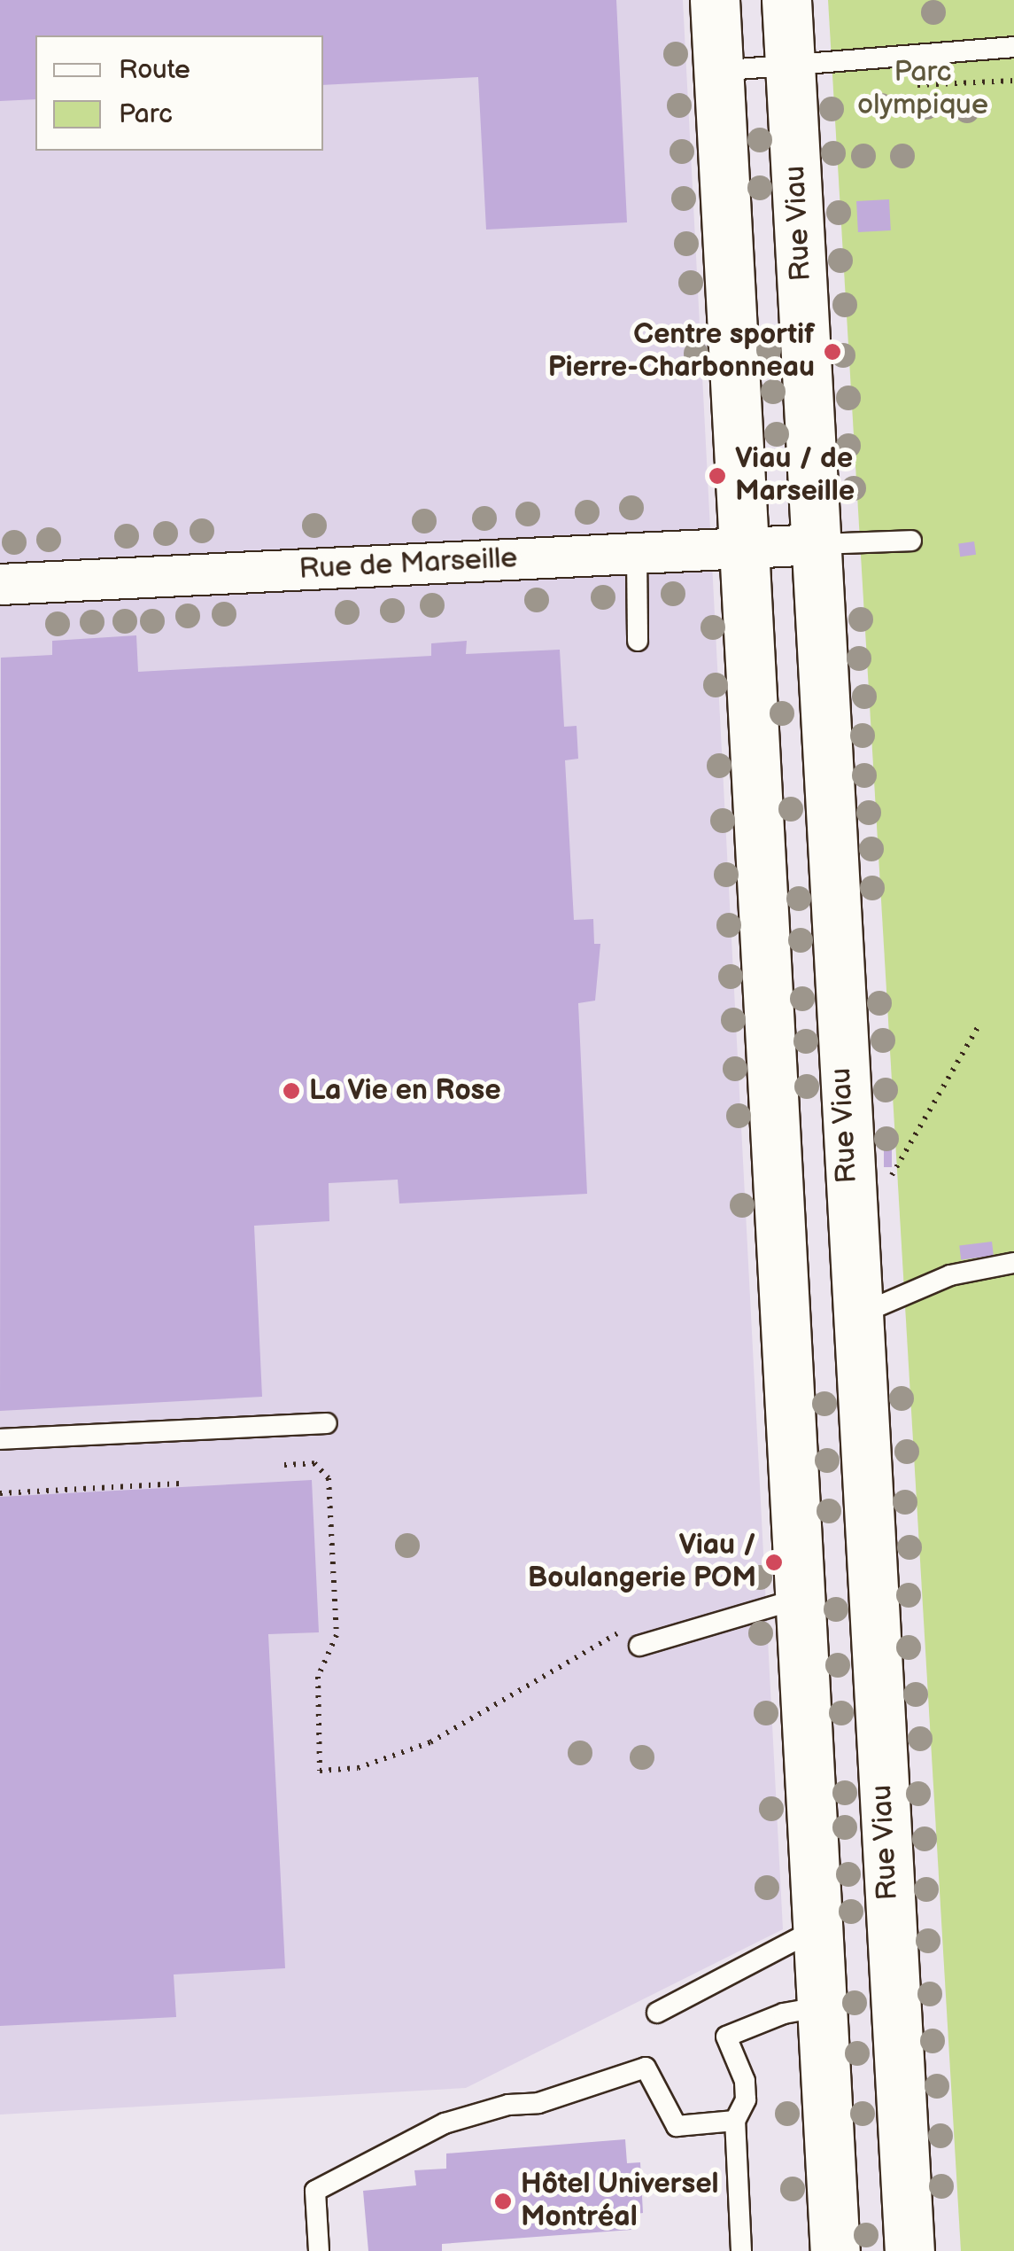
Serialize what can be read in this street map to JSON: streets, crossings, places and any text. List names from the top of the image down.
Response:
{
  "streets": {
    "main road": ["Rue Viau"],
    "street": ["Rue de Marseille"]
  },
  "crossings": [
    ["Rue Viau", "Rue de Marseille"]
  ],
  "parks": ["Parc olympique"],
  "places": [
    "Centre sportif Pierre-Charbonneau",
    "Viau / de Marseille",
    "La Vie en Rose",
    "Viau / Boulangerie POM",
    "Hôtel Universel Montréal"
  ],
  "legend": ["Route", "Parc"]
}
